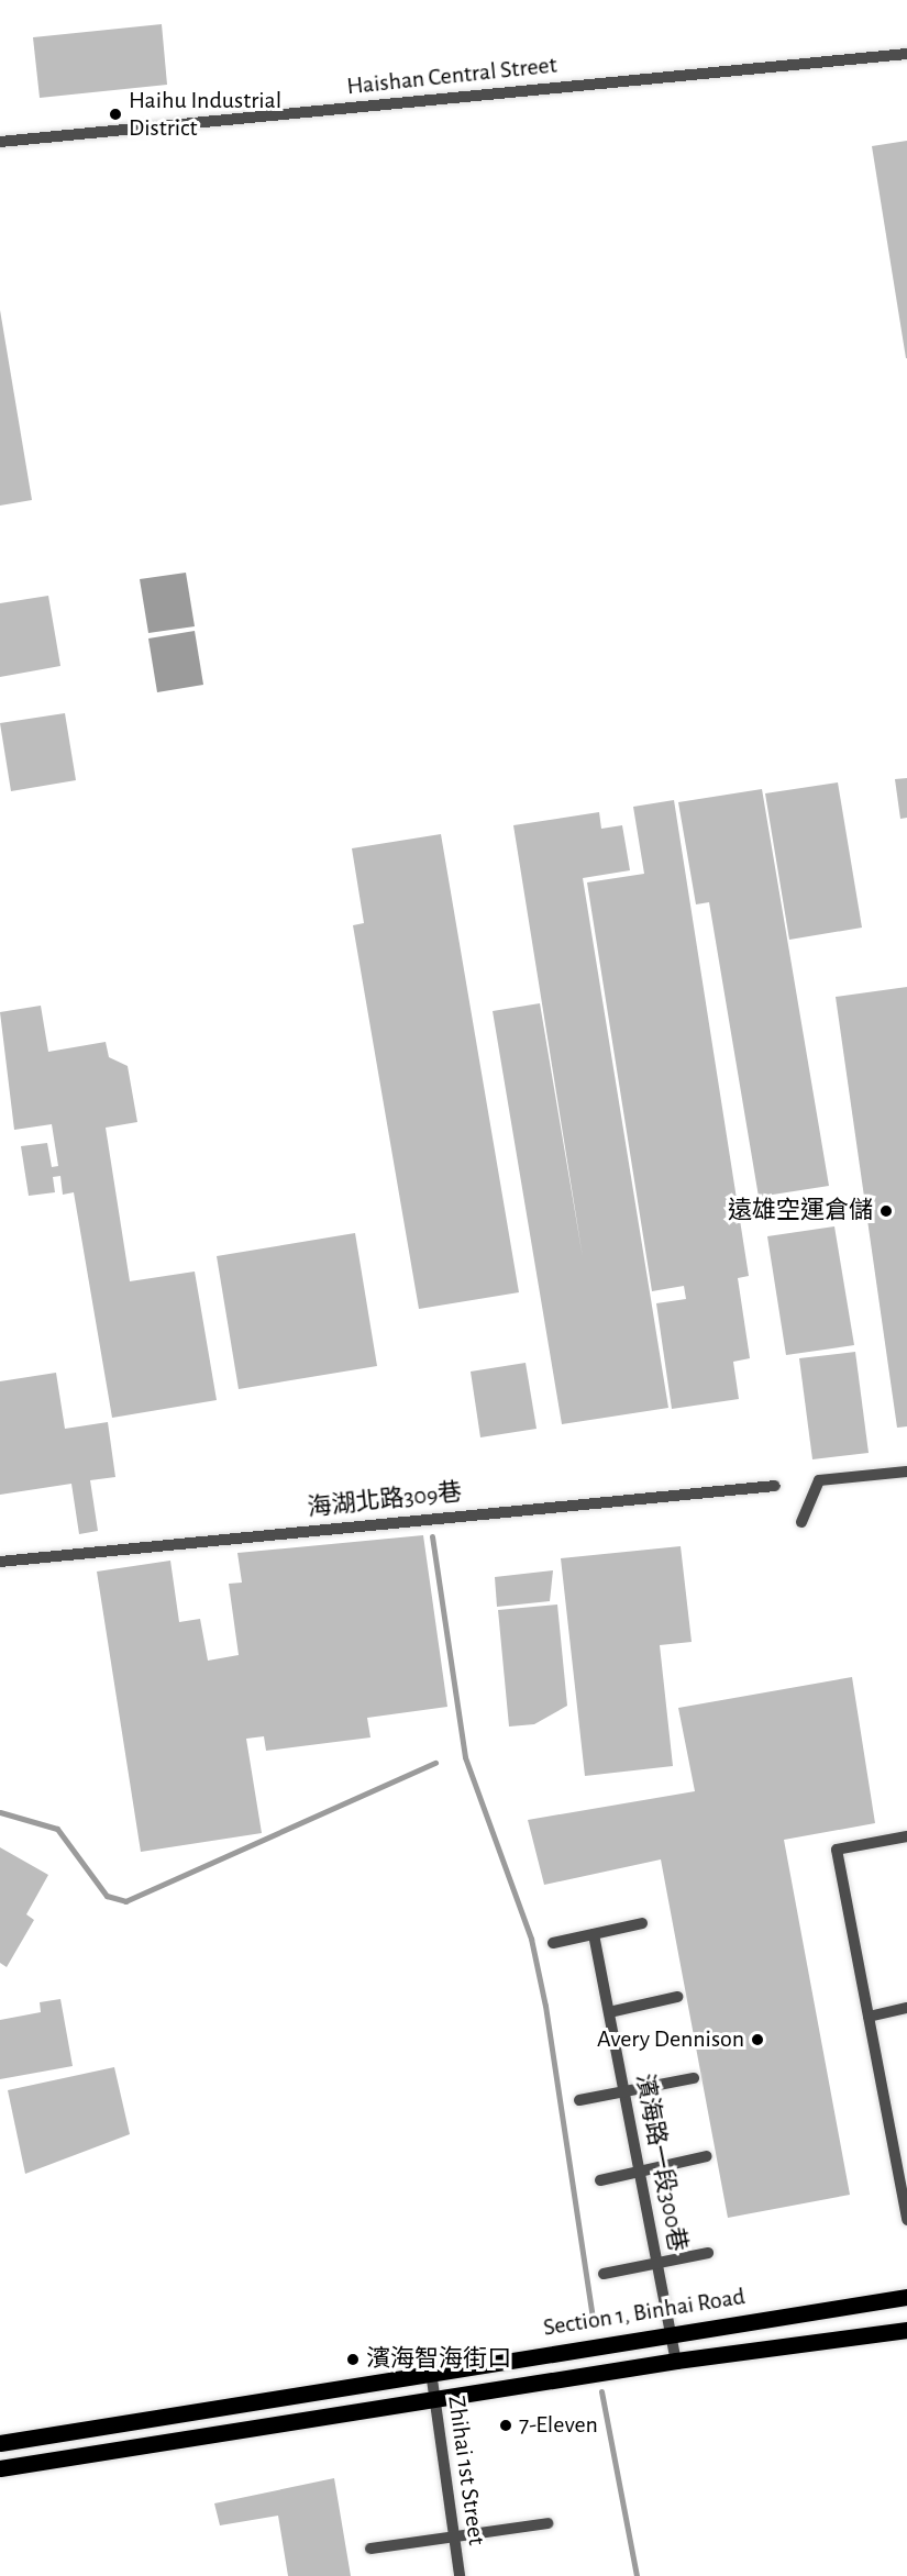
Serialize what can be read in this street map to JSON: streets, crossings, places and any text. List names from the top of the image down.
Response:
{
  "streets": {
    "main road": ["Section 1, Binhai Road"],
    "street": [
      "Haishan Central Street",
      "海湖北路309巷",
      "濱海路一段300巷",
      "Zhihai 1st Street"
    ]
  },
  "crossings": [
    ["濱海路一段300巷", "Section 1, Binhai Road"],
    ["Section 1, Binhai Road", "Zhihai 1st Street"]
  ],
  "places": [
    "Haihu Industrial District",
    "遠雄空運倉儲",
    "Avery Dennison",
    "濱海智海街口",
    "7-Eleven"
  ]
}
